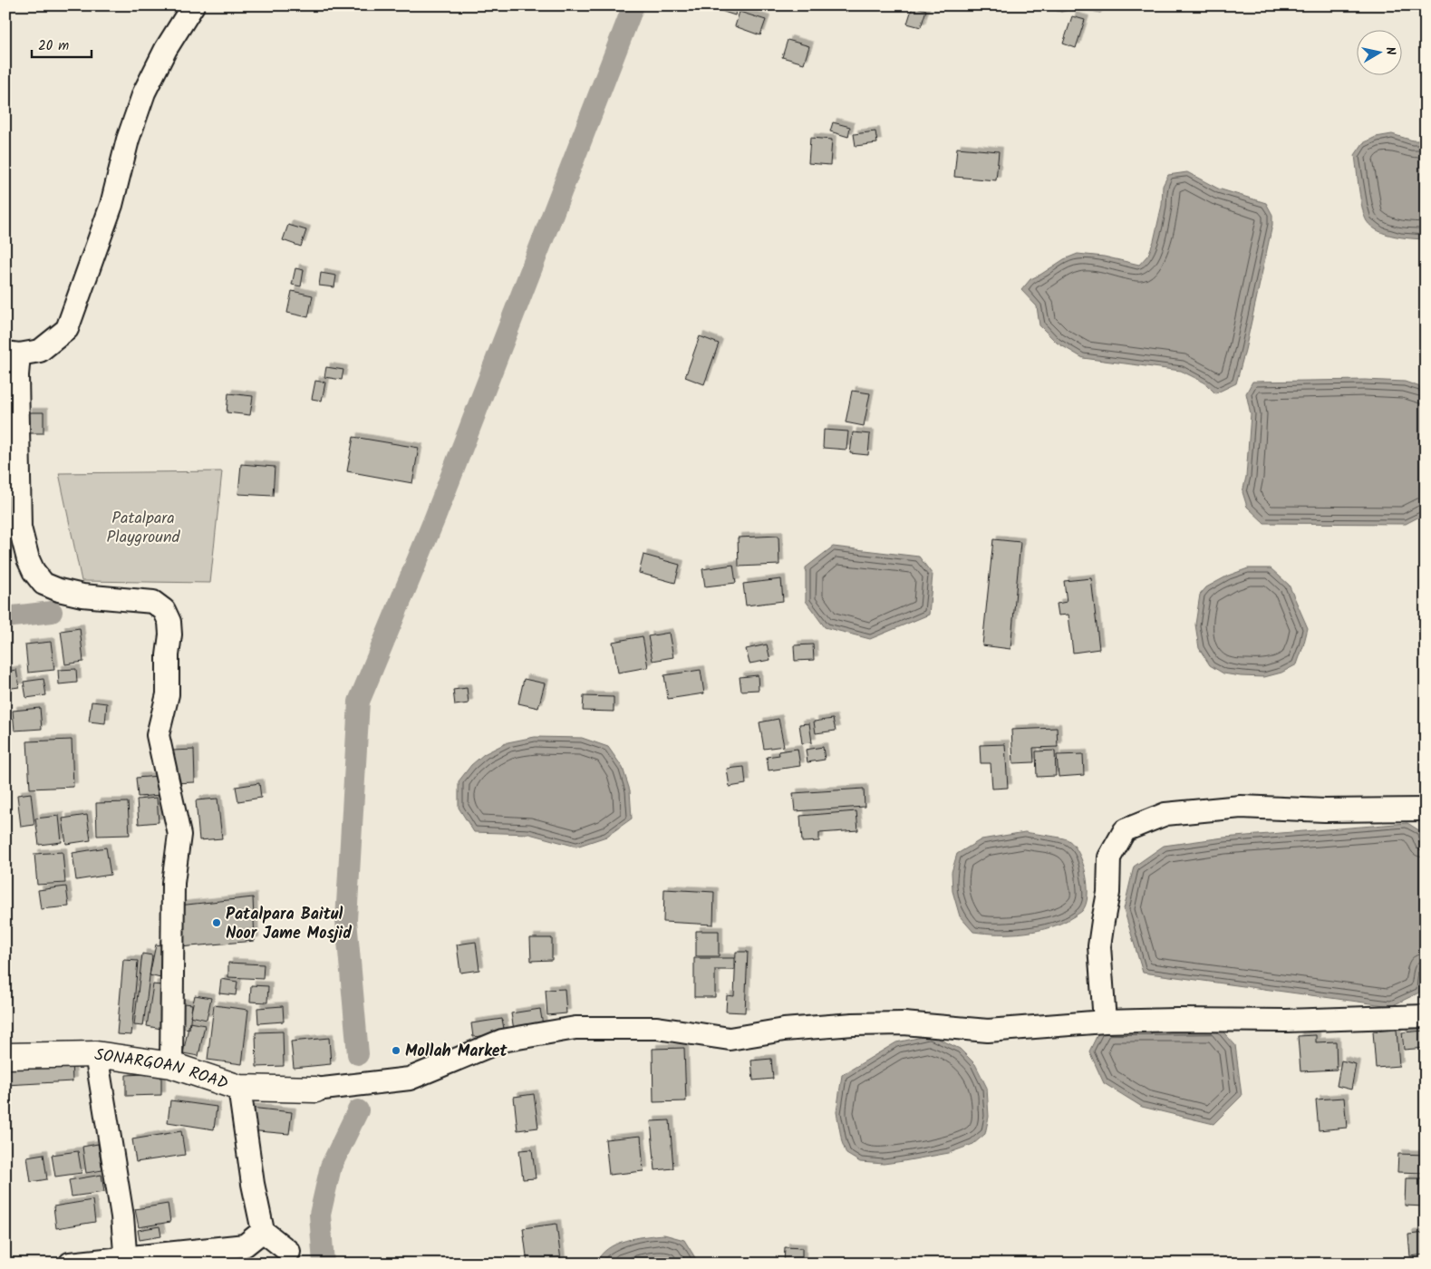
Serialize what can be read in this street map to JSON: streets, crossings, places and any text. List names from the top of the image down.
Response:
{
  "streets": {
    "main road": ["SONARGOAN ROAD"]
  },
  "parks": ["Patalpara Playground"],
  "places": ["Patalpara Baitul Noor Jame Mosjid", "Mollah Market"],
  "scale_bar": "20 m",
  "north": "right"
}
